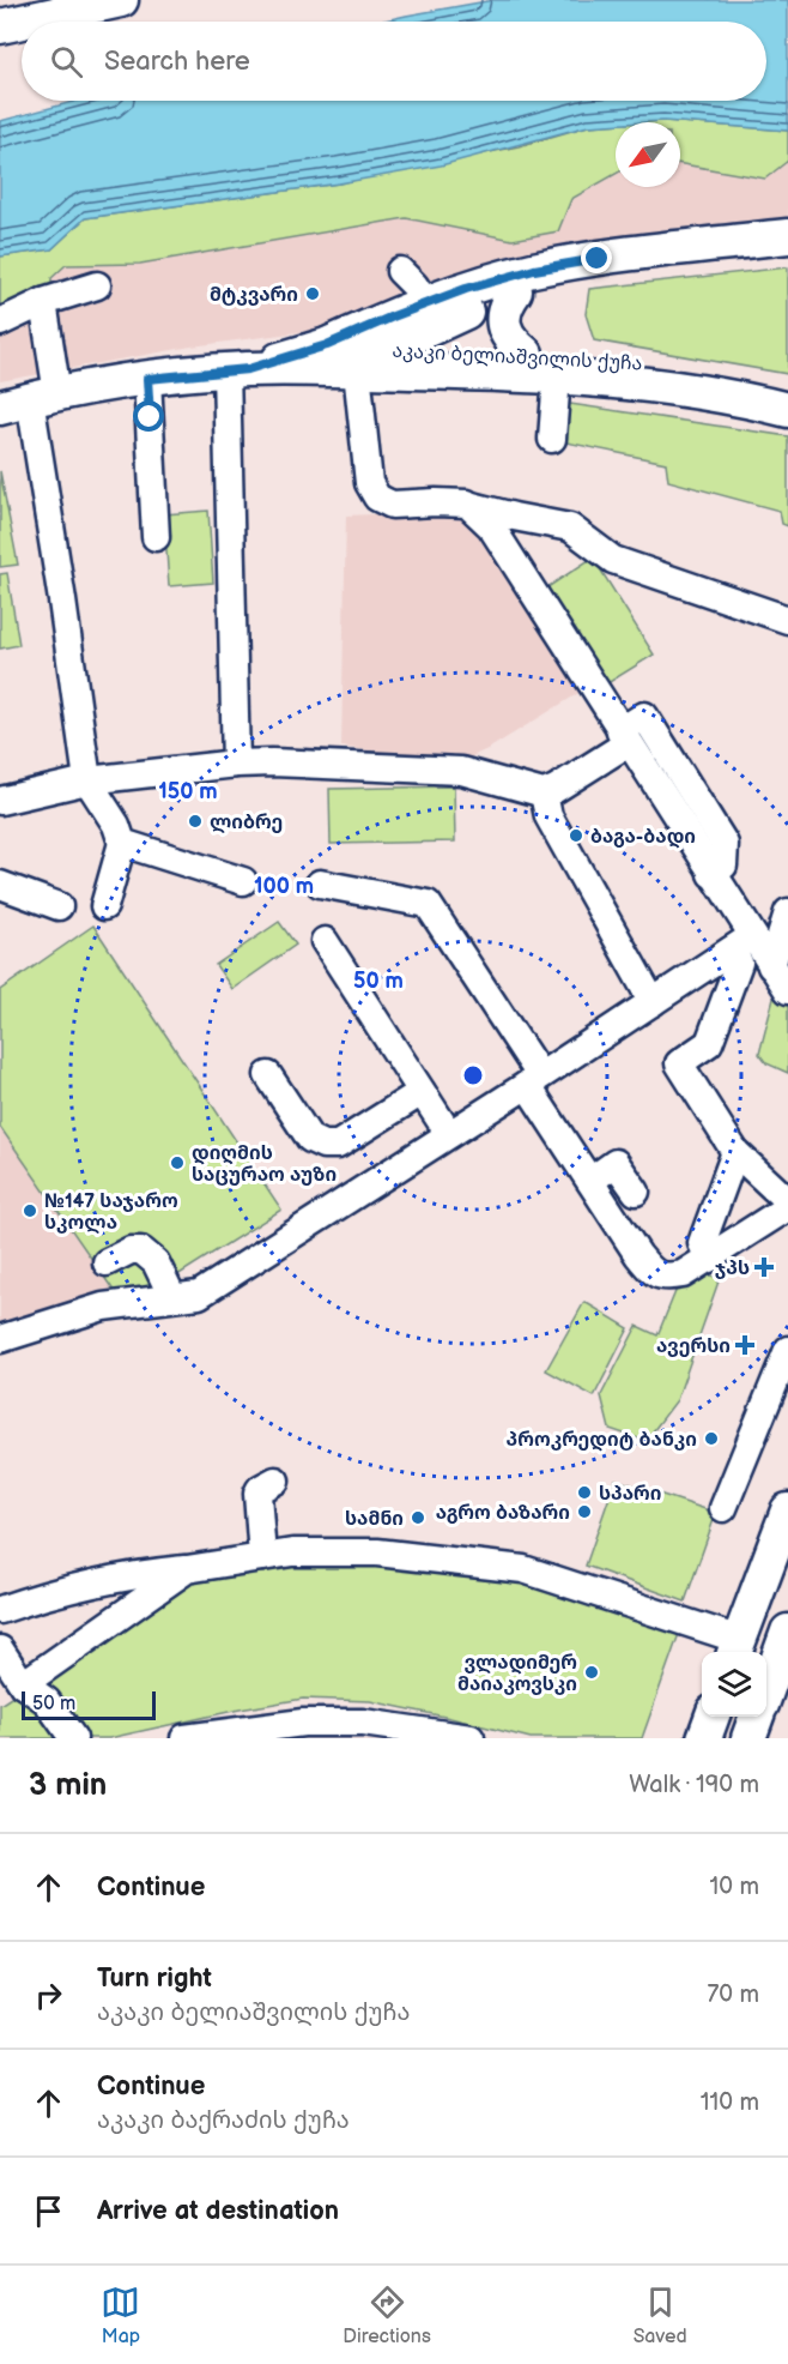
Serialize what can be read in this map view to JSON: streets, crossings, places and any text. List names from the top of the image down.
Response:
{
  "streets": {
    "main road": ["აკაკი ბელიაშვილის ქუჩა"]
  },
  "places": {
    "other": [
      "მტკვარი",
      "ლიბრე",
      "ბაგა-ბადი",
      "დიღმის საცურაო აუზი",
      "№147 საჯარო სკოლა",
      "პროკრედიტ ბანკი",
      "სპარი",
      "აგრო ბაზარი",
      "სამნი",
      "ვლადიმერ მაიაკოვსკი"
    ],
    "health": ["ჯპს", "ავერსი"]
  },
  "scale_bar": "50 m",
  "north": "bottom left",
  "page": {
    "search": "Search here",
    "scale": "50 m",
    "heading": ["3 min", "Walk · 190 m"],
    "list": [
      ["Continue", "10 m"],
      ["Turn right", "აკაკი ბელიაშვილის ქუჩა", "70 m"],
      ["Continue", "აკაკი ბაქრაძის ქუჩა", "110 m"],
      "Arrive at destination"
    ],
    "nav": ["Map", "Directions", "Saved"]
  },
  "rings": ["150 m", "100 m", "50 m"]
}
